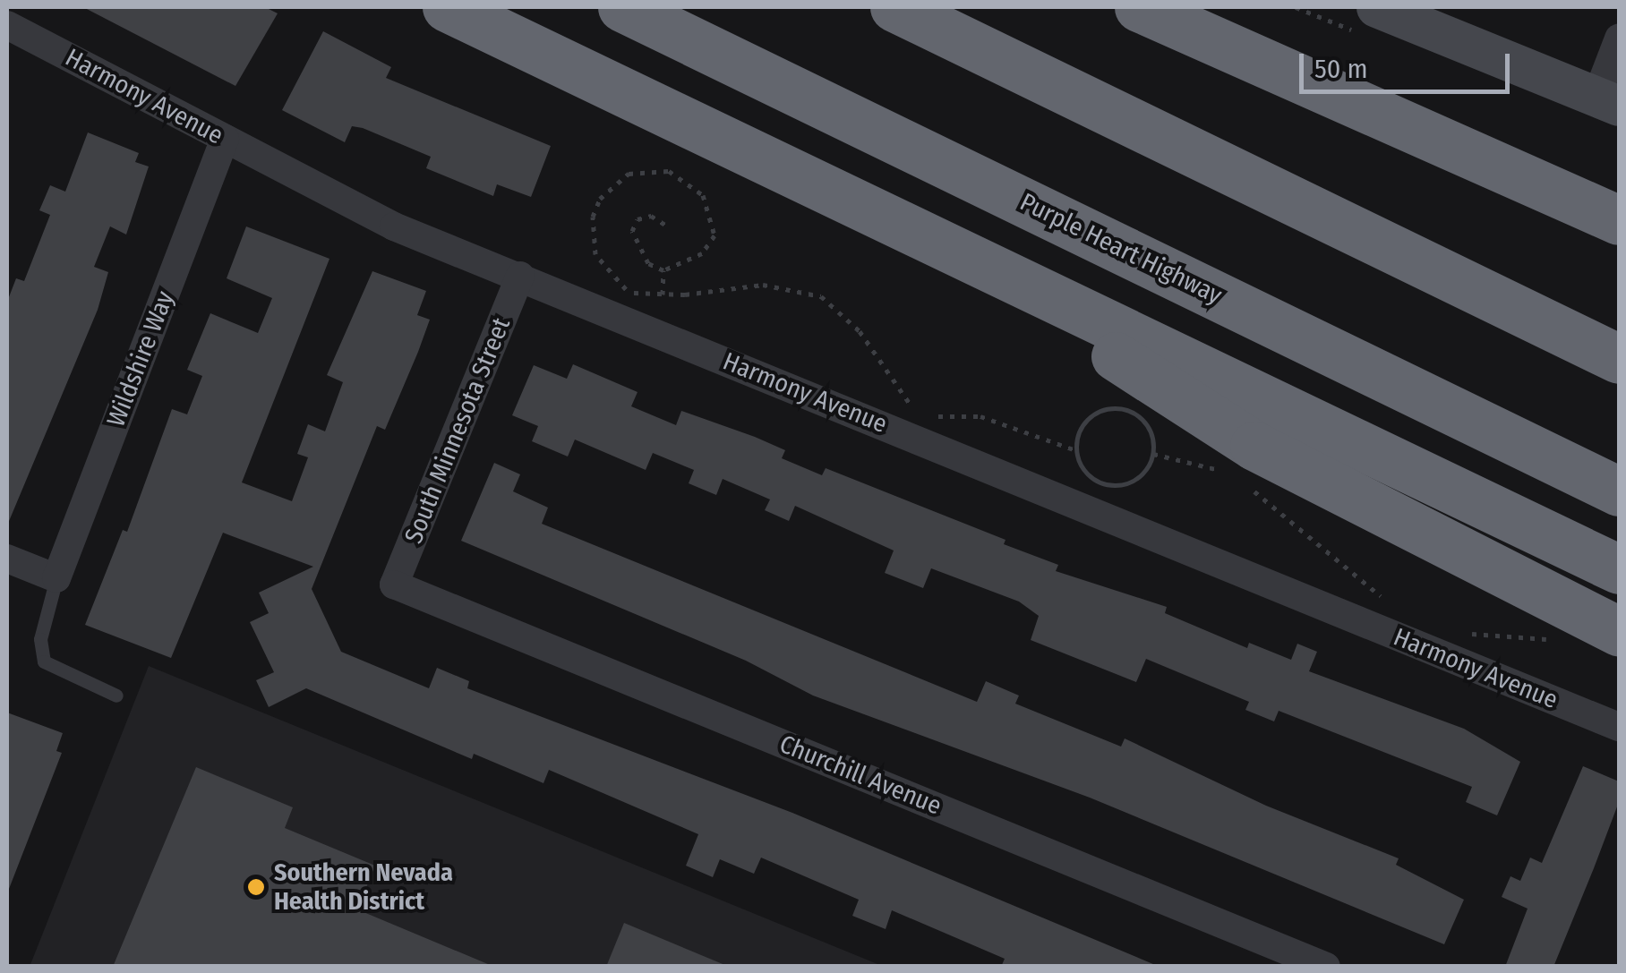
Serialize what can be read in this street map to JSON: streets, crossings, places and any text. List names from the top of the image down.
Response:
{
  "streets": {
    "highway": ["Purple Heart Highway"],
    "street": [
      "Harmony Avenue",
      "Wildshire Way",
      "South Minnesota Street",
      "Churchill Avenue"
    ]
  },
  "crossings": [
    ["Harmony Avenue", "Wildshire Way"],
    ["Harmony Avenue", "South Minnesota Street"],
    ["South Minnesota Street", "Churchill Avenue"]
  ],
  "places": ["Southern Nevada Health District"],
  "scale_bar": "50 m"
}
